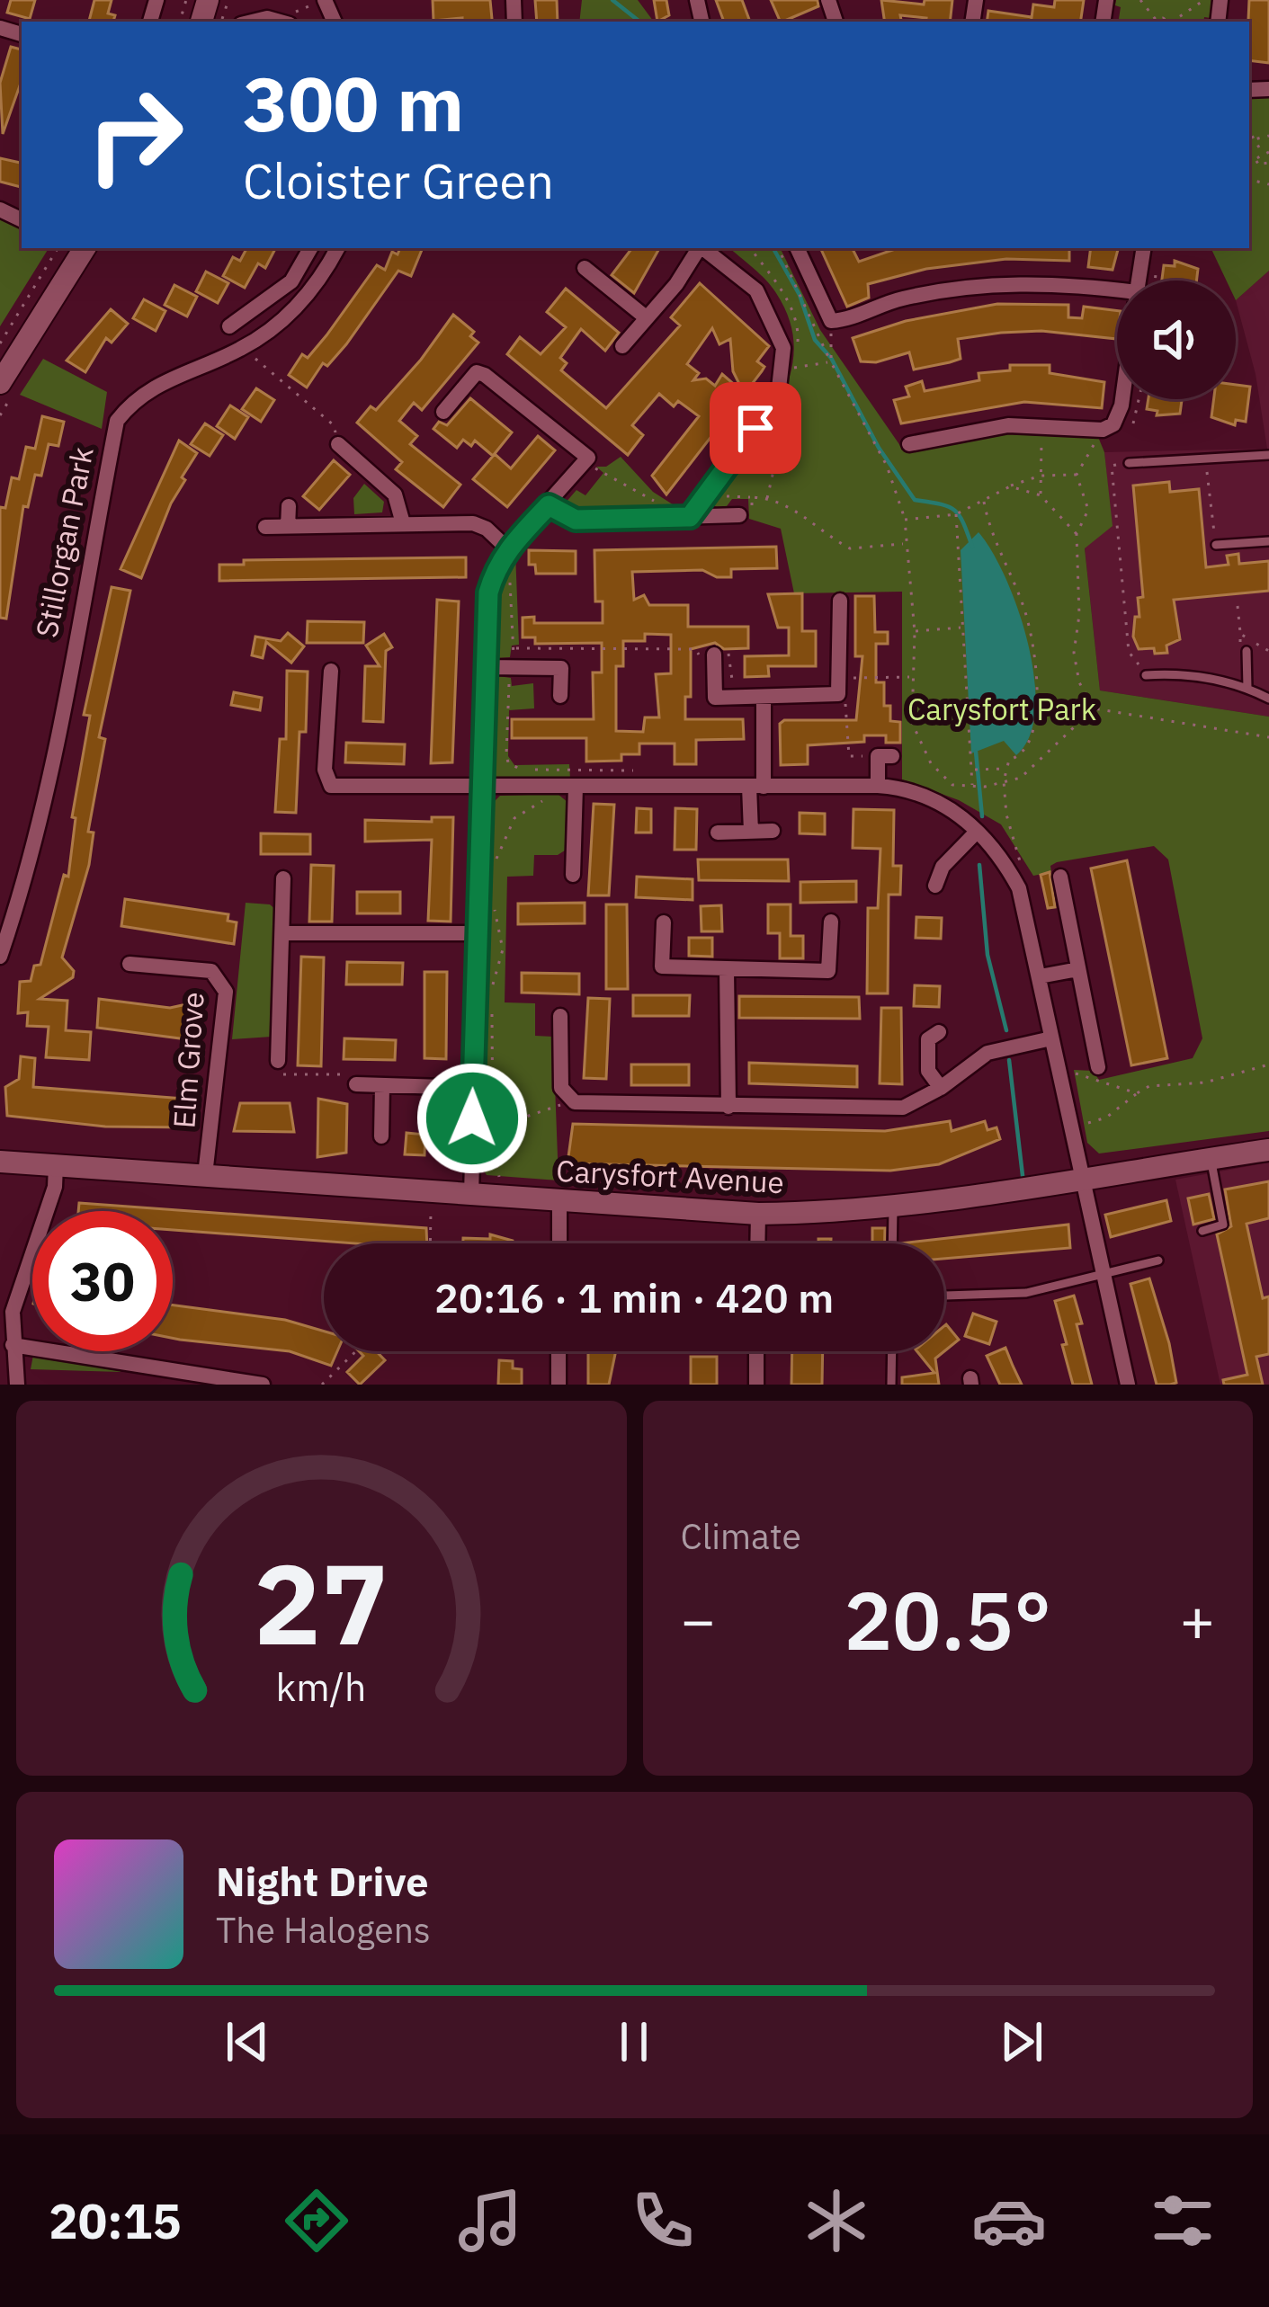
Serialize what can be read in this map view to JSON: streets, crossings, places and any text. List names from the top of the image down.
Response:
{
  "streets": {
    "main road": ["Carysfort Avenue"],
    "street": ["Stillorgan Park", "Elm Grove"]
  },
  "crossings": [
    ["Elm Grove", "Carysfort Avenue"]
  ],
  "parks": ["Carysfort Park"],
  "page": {
    "turn": ["300 m", "Cloister Green"],
    "limit": "30",
    "trip": "20:16 · 1 min · 420 m",
    "tile": "Climate",
    "heat": ["−", "20.5°", "+"],
    "song": ["Night Drive", "The Halogens"],
    "tabs": "20:15",
    "gauge": ["27", "km/h"]
  }
}
